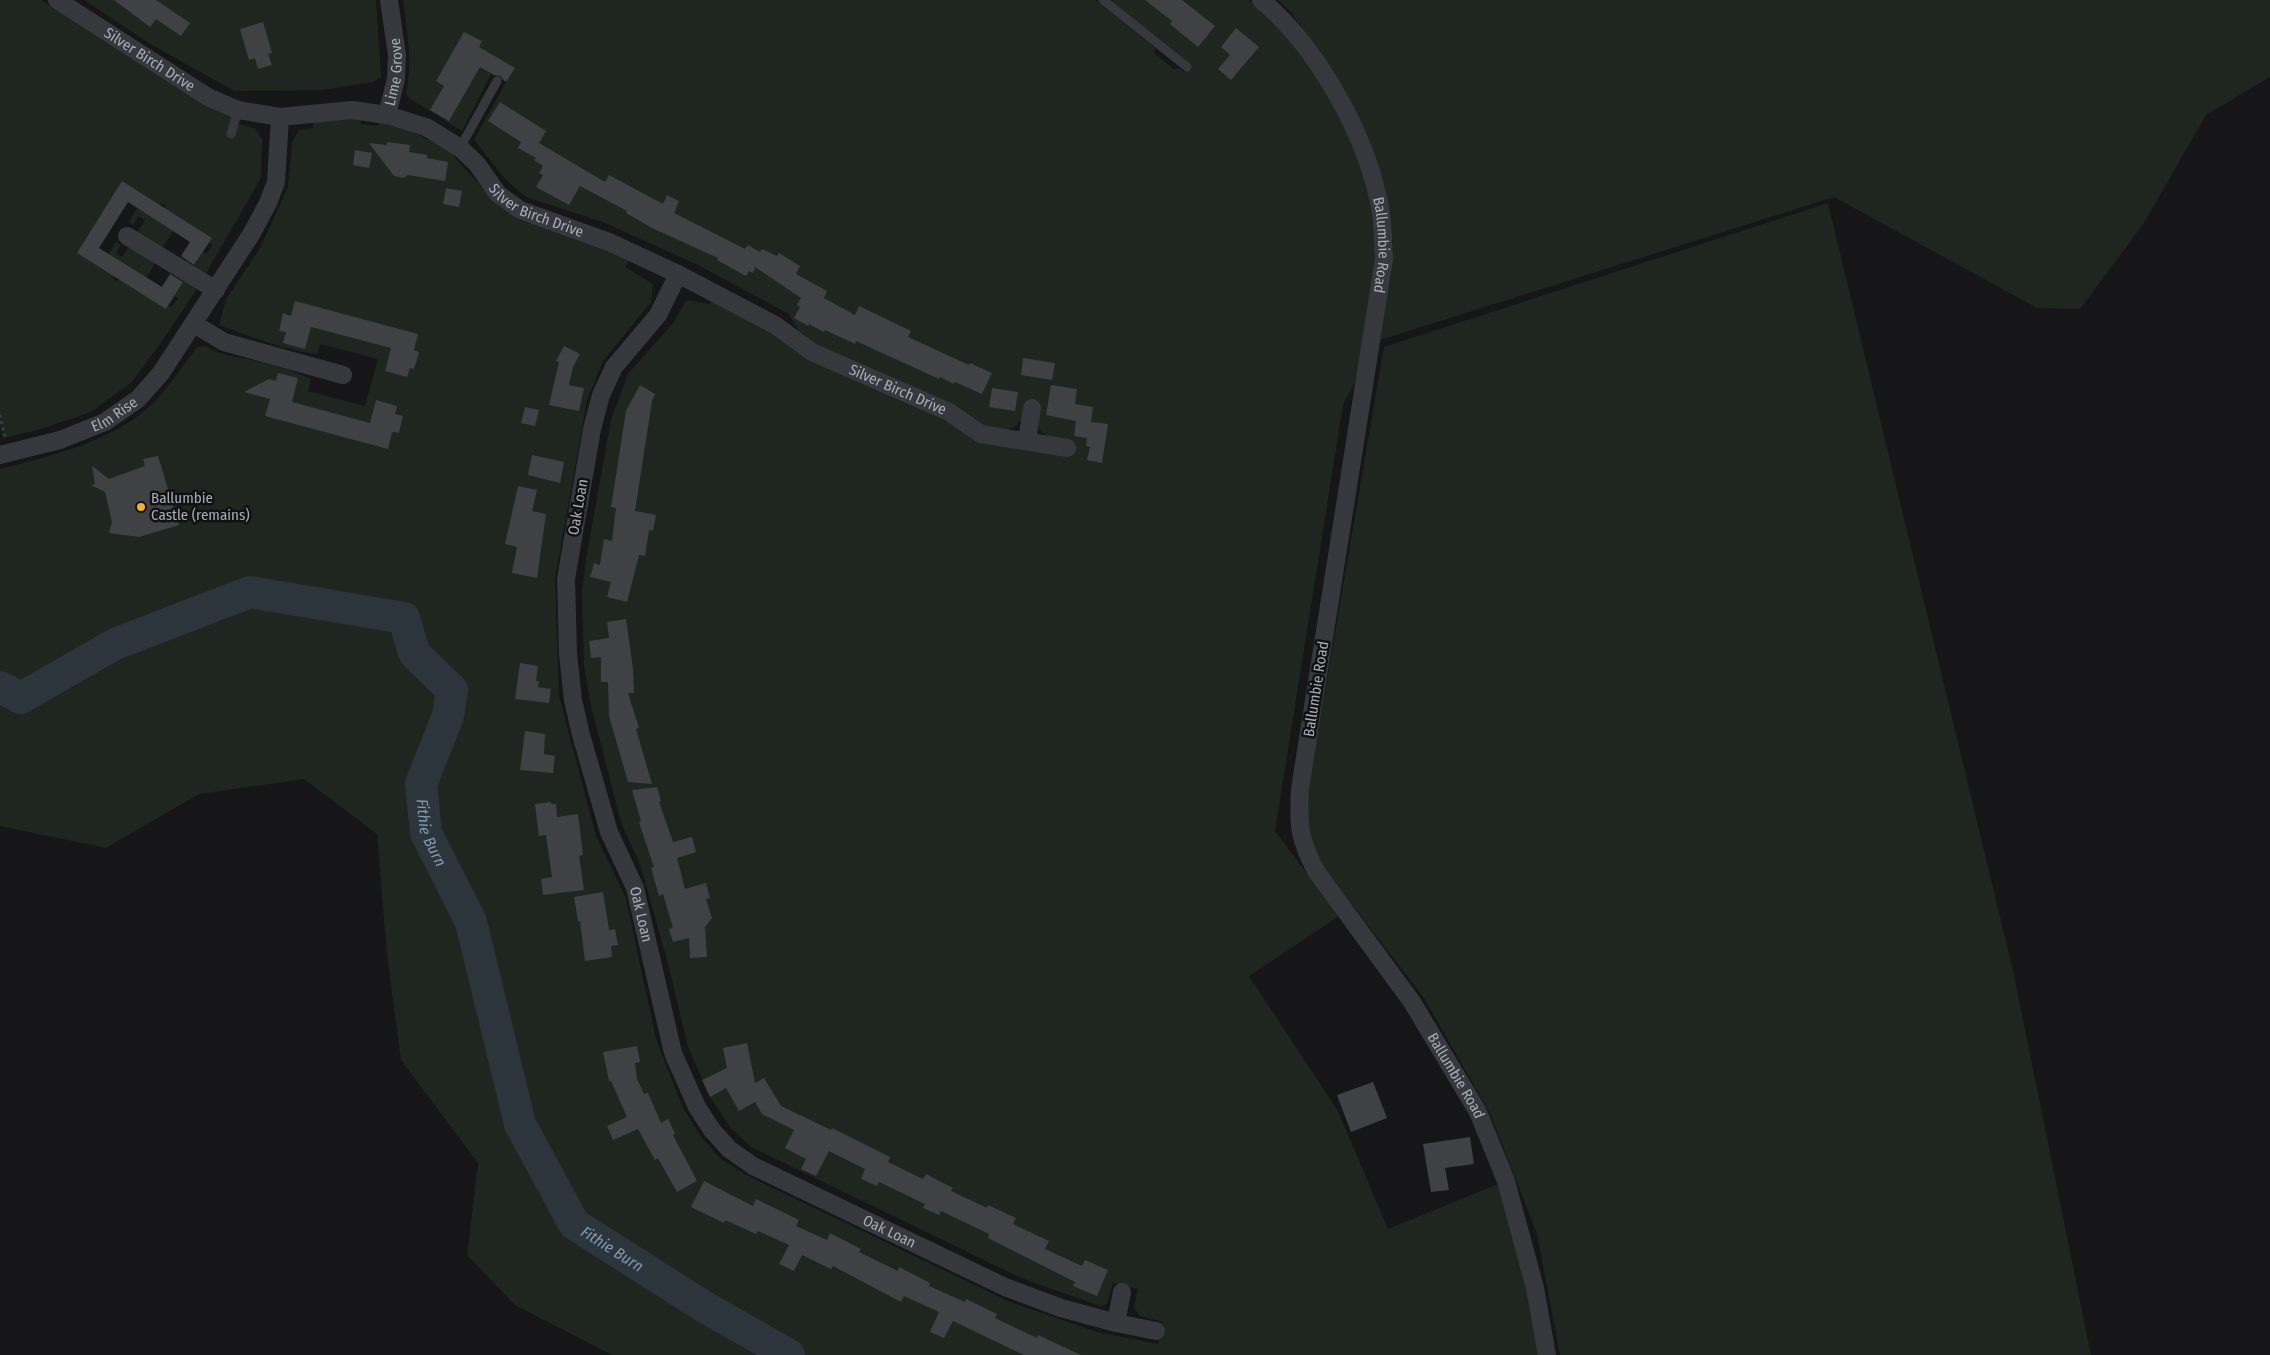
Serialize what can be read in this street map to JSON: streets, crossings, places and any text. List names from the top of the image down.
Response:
{
  "streets": {
    "street": [
      "Silver Birch Drive",
      "Lime Grove",
      "Ballumbie Road",
      "Elm Rise",
      "Oak Loan"
    ]
  },
  "crossings": [
    ["Silver Birch Drive", "Lime Grove"],
    ["Silver Birch Drive", "Elm Rise"],
    ["Silver Birch Drive", "Oak Loan"]
  ],
  "water": ["Fithie Burn"],
  "places": ["Ballumbie Castle (remains)"]
}
